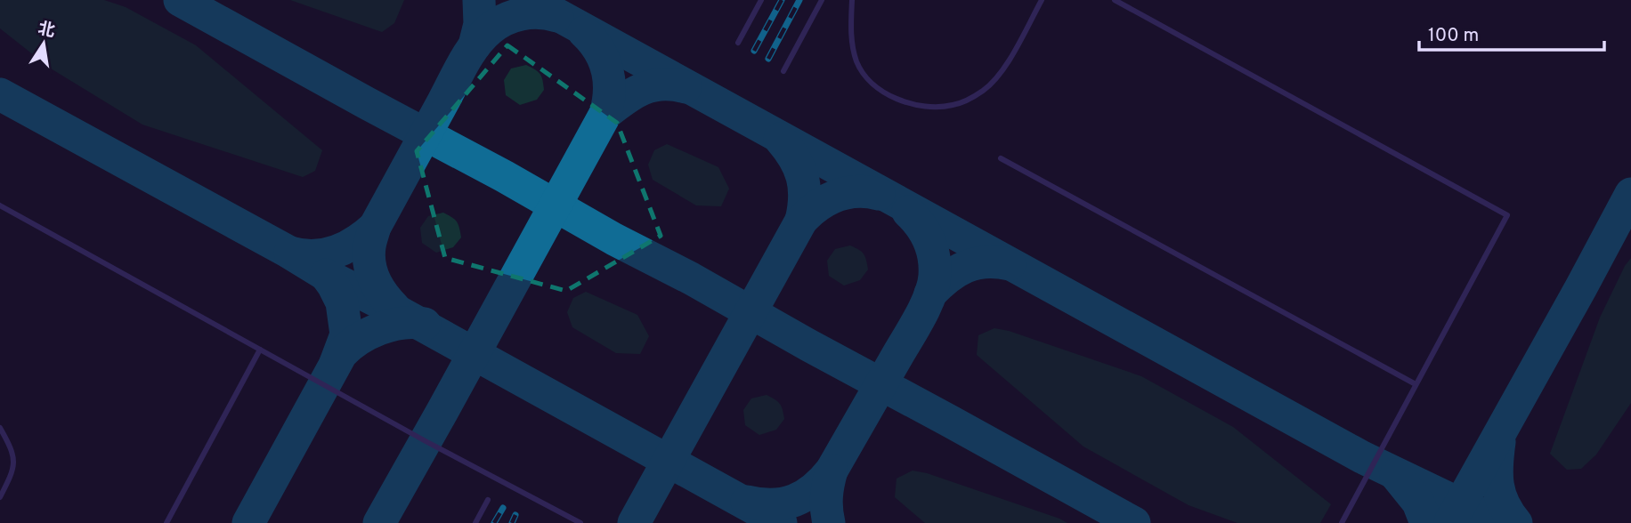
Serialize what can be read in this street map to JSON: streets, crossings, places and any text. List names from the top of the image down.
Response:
{
  "scale_bar": "100 m",
  "north": "top"
}
